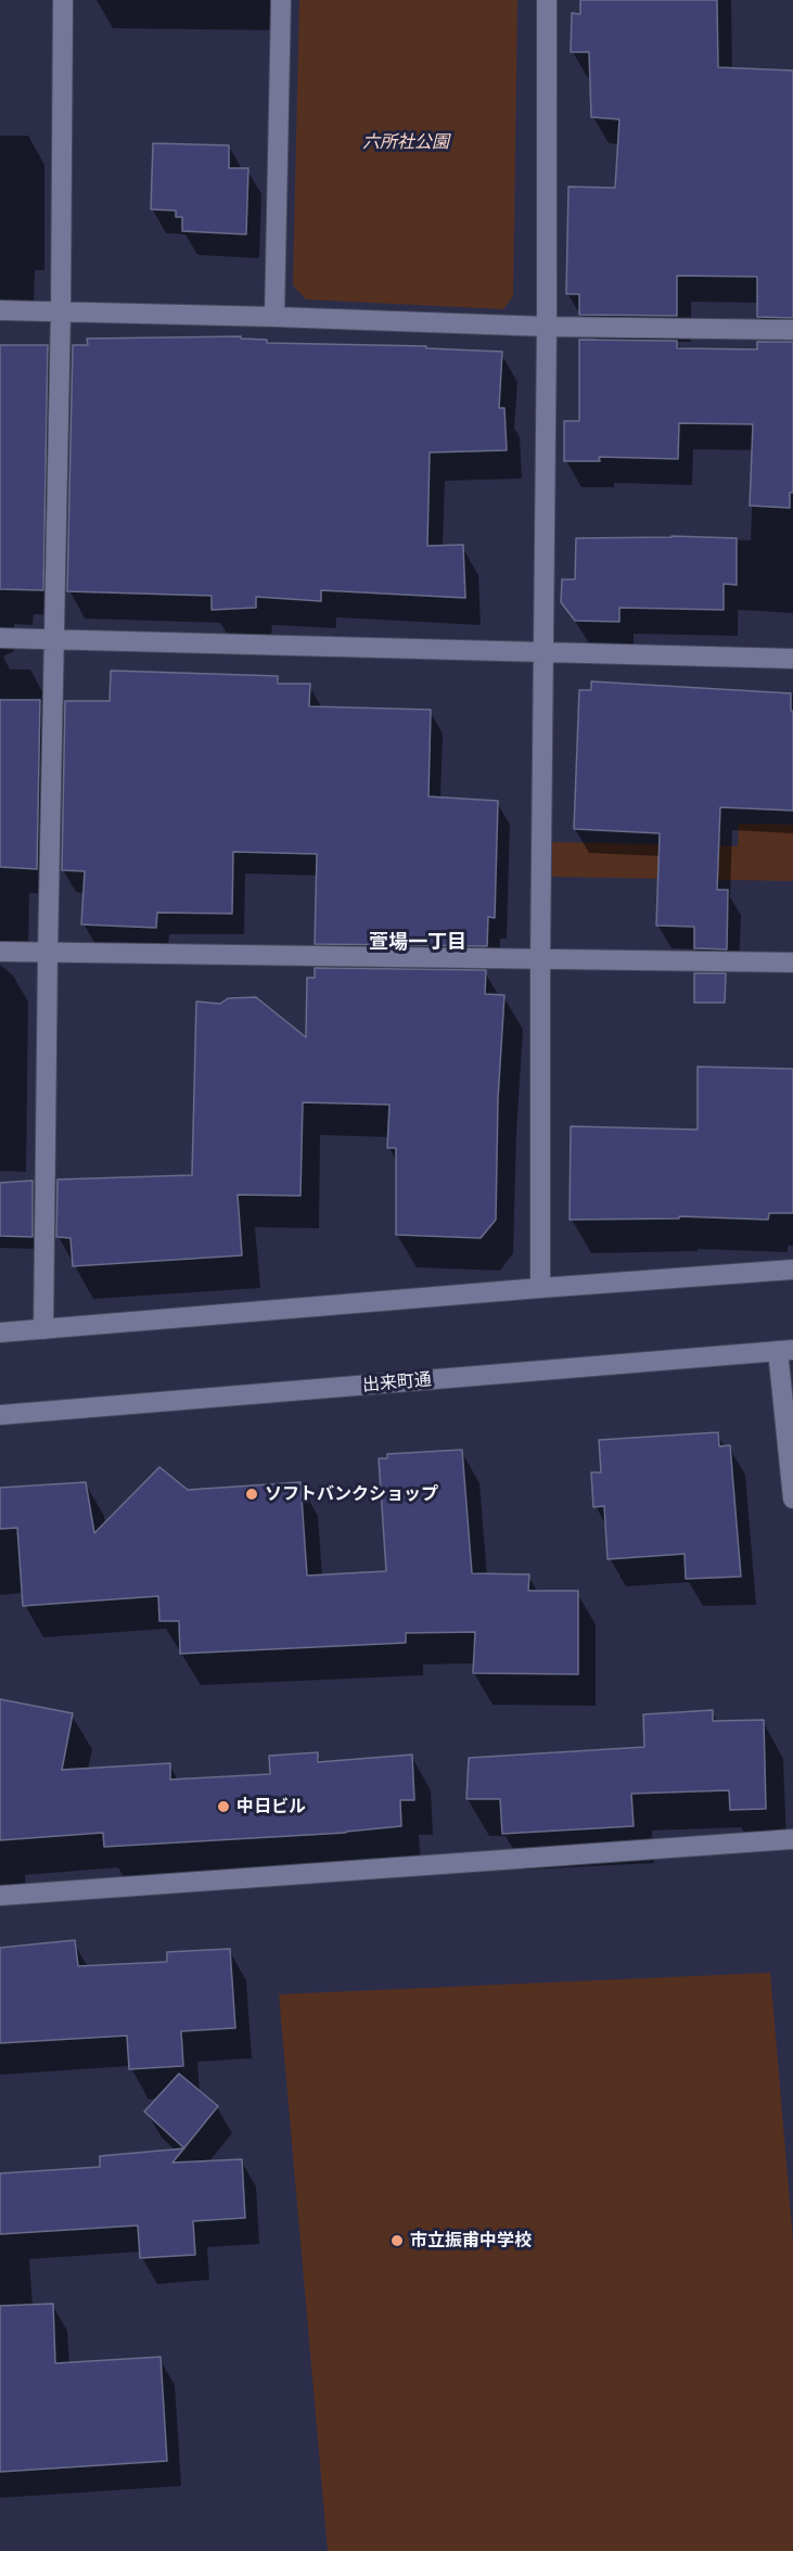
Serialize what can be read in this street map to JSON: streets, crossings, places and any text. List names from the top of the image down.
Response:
{
  "streets": {
    "street": ["出来町通"]
  },
  "districts": ["萱場一丁目"],
  "parks": ["六所社公園"],
  "places": ["ソフトバンクショップ", "中日ビル", "市立振甫中学校"]
}
